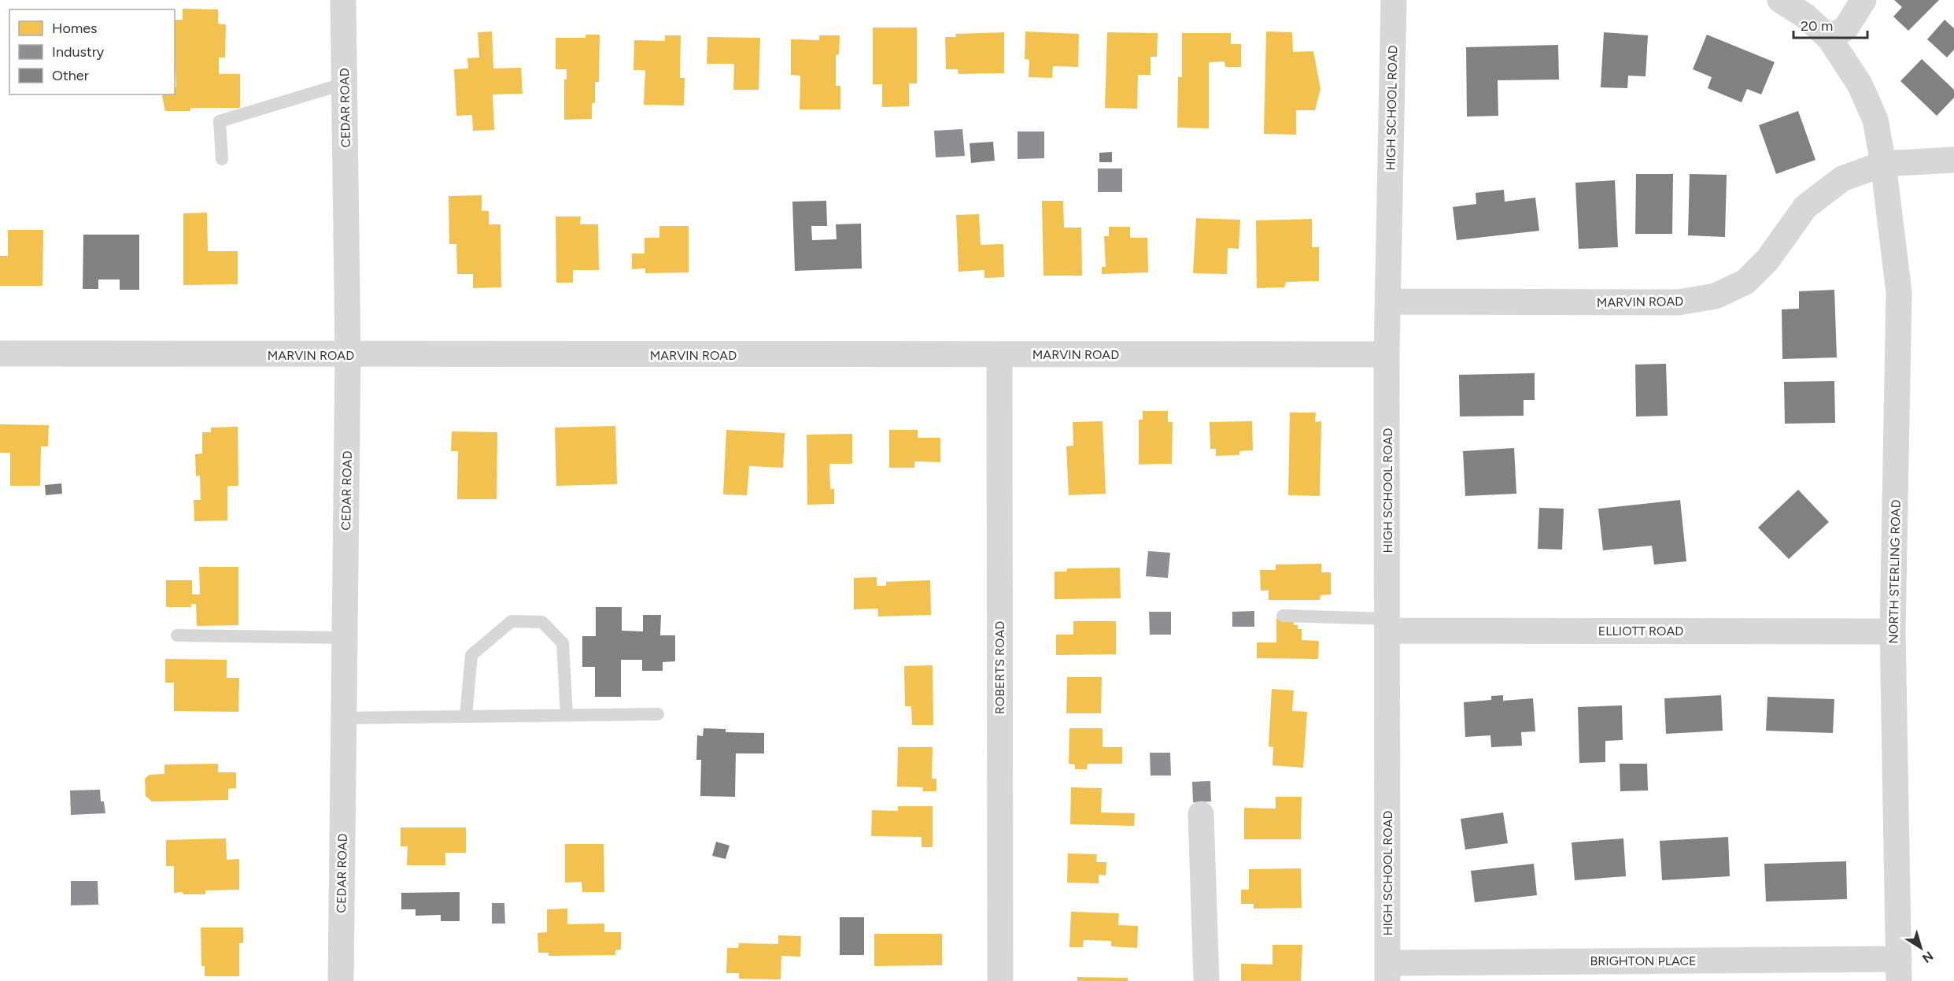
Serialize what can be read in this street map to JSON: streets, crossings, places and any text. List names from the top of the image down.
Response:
{
  "streets": {
    "street": [
      "CEDAR ROAD",
      "HIGH SCHOOL ROAD",
      "MARVIN ROAD",
      "NORTH STERLING ROAD",
      "ELLIOTT ROAD",
      "ROBERTS ROAD",
      "BRIGHTON PLACE"
    ]
  },
  "crossings": [
    ["CEDAR ROAD", "MARVIN ROAD"],
    ["HIGH SCHOOL ROAD", "MARVIN ROAD"],
    ["HIGH SCHOOL ROAD", "ELLIOTT ROAD"],
    ["HIGH SCHOOL ROAD", "BRIGHTON PLACE"],
    ["MARVIN ROAD", "NORTH STERLING ROAD"],
    ["MARVIN ROAD", "ROBERTS ROAD"],
    ["NORTH STERLING ROAD", "ELLIOTT ROAD"],
    ["NORTH STERLING ROAD", "BRIGHTON PLACE"]
  ],
  "legend": ["Homes", "Industry", "Other"],
  "scale_bar": "20 m",
  "north": "bottom right"
}
